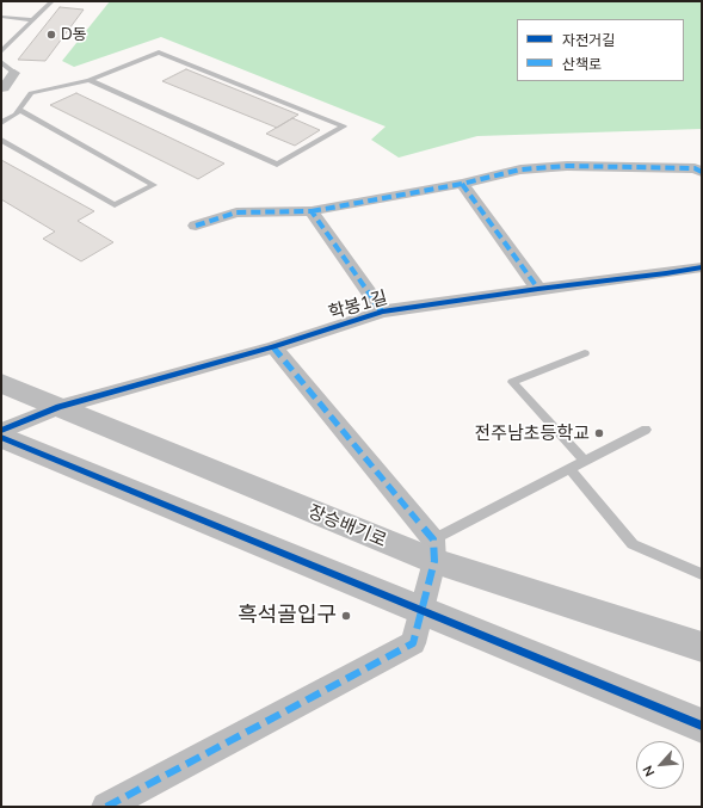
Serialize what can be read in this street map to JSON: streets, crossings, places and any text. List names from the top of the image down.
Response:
{
  "streets": {
    "street": ["학봉1길", "장승배기로"]
  },
  "crossings": [
    ["학봉1길", "장승배기로"]
  ],
  "places": ["D동", "전주남초등학교", "흑석골입구"],
  "legend": ["자전거길", "산책로"],
  "north": "bottom left"
}
